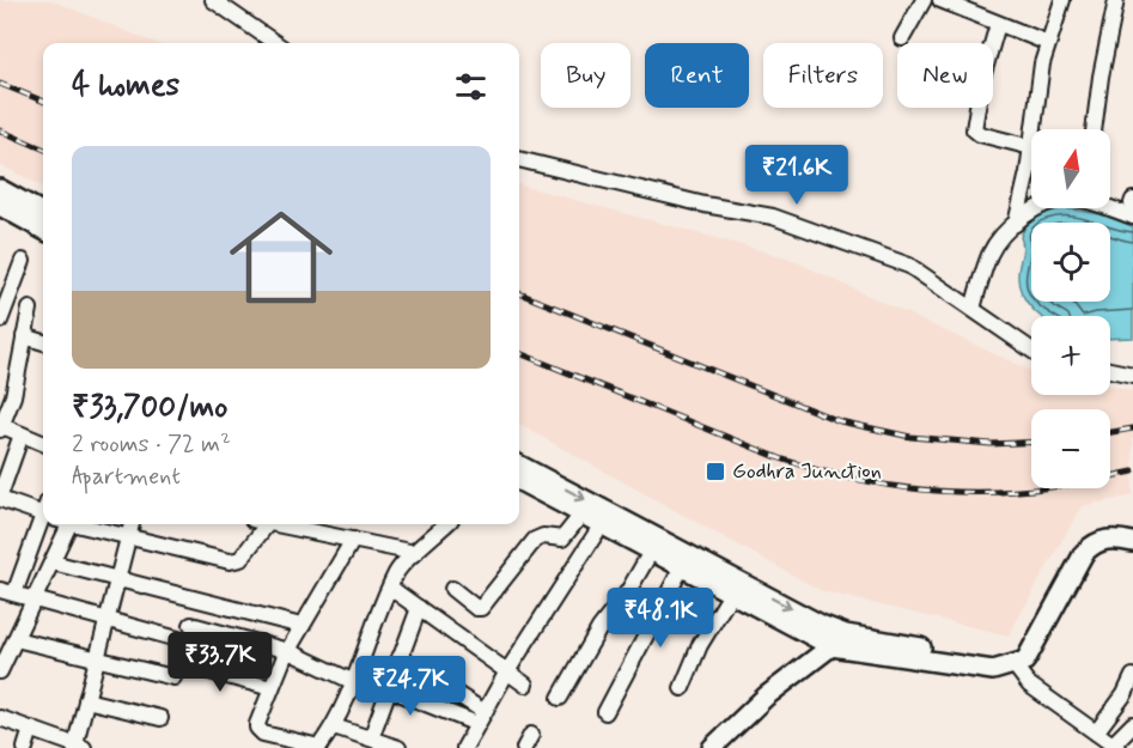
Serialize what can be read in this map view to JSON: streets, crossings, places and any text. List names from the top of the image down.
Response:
{
  "places": {
    "transit": ["Godhra Junction"]
  },
  "north": "top",
  "page": {
    "chip": [
      "Buy",
      "Rent",
      "Filters",
      "New"
    ],
    "heading": "4 homes",
    "map_buttons": ["+", "−"],
    "list": [
      {
        "name": "₹33,700/mo",
        "note": "2 rooms · 72 m² · Apartment"
      }
    ],
    "price": [
      "₹21.6K",
      "₹48.1K",
      "₹33.7K",
      "₹24.7K"
    ]
  }
}
